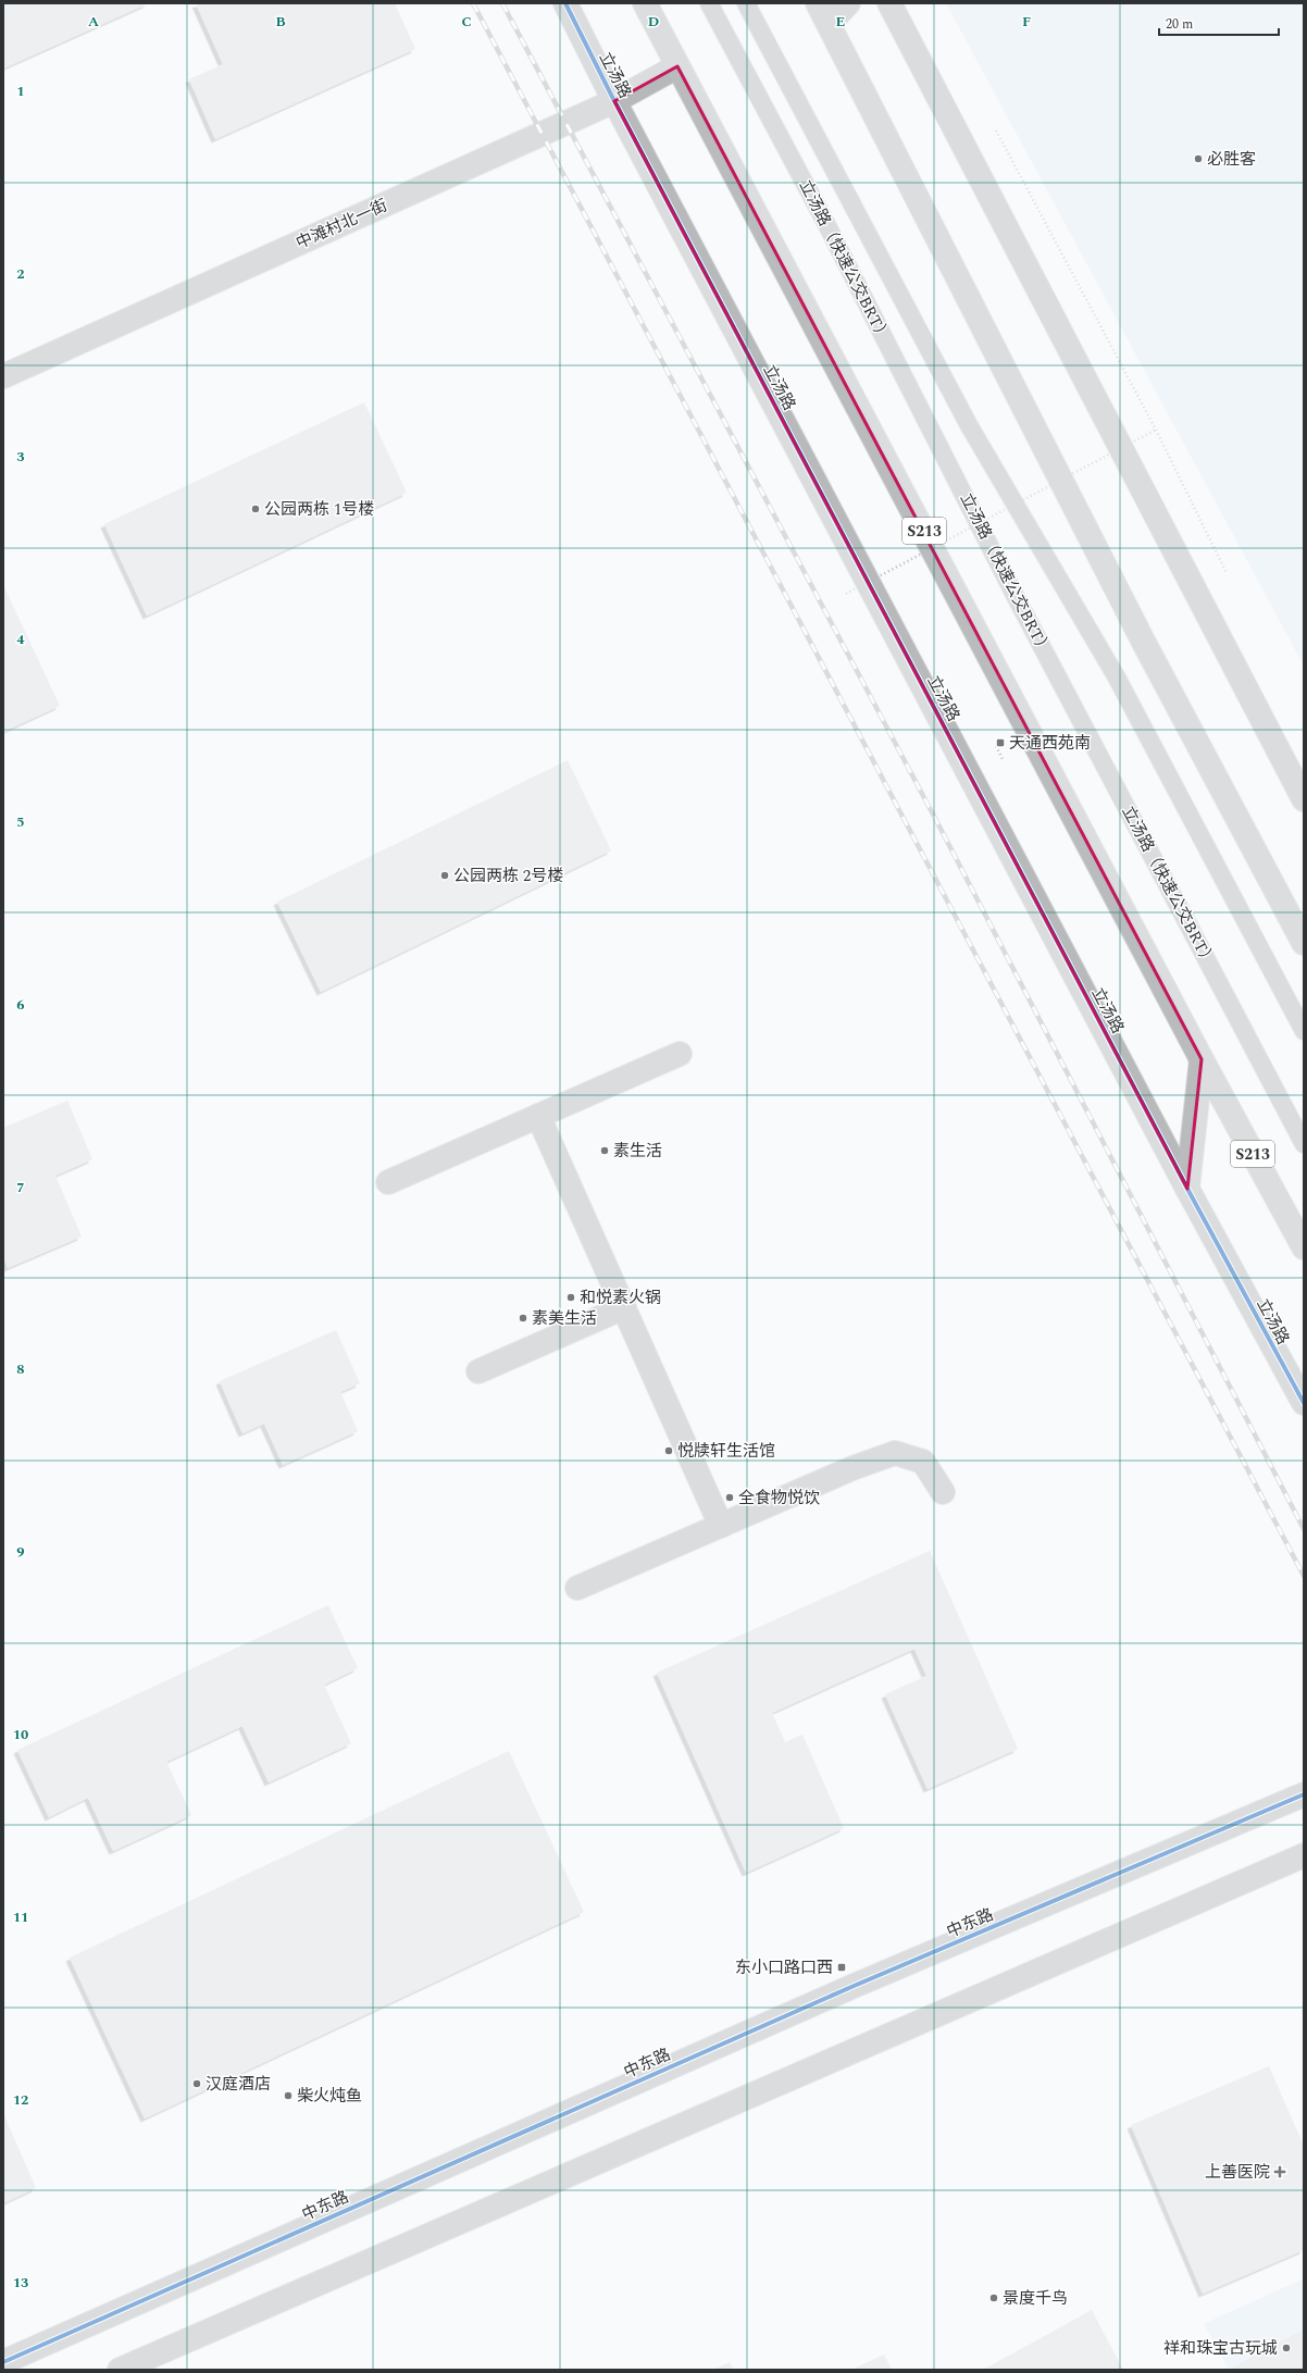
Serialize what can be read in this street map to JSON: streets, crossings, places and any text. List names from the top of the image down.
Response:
{
  "streets": {
    "main road": ["S213"],
    "street": ["立汤路", "中滩村北一街", "中东路"],
    "lane": ["立汤路（快速公交BRT）"]
  },
  "crossings": [
    ["立汤路", "中滩村北一街"],
    ["中滩村北一街", "S213"]
  ],
  "places": {
    "other": [
      "必胜客",
      "公园两栋 1号楼",
      "公园两栋 2号楼",
      "素生活",
      "和悦素火锅",
      "素美生活",
      "悦牍轩生活馆",
      "全食物悦饮",
      "汉庭酒店",
      "柴火炖鱼",
      "景度千鸟",
      "祥和珠宝古玩城"
    ],
    "transit": ["天通西苑南", "东小口路口西"],
    "health": ["上善医院"]
  },
  "scale_bar": "20 m",
  "grid": {
    "columns": [
      "A",
      "B",
      "C",
      "D",
      "E",
      "F"
    ],
    "rows": [
      "1",
      "2",
      "3",
      "4",
      "5",
      "6",
      "7",
      "8",
      "9",
      "10",
      "11",
      "12",
      "13"
    ]
  }
}
